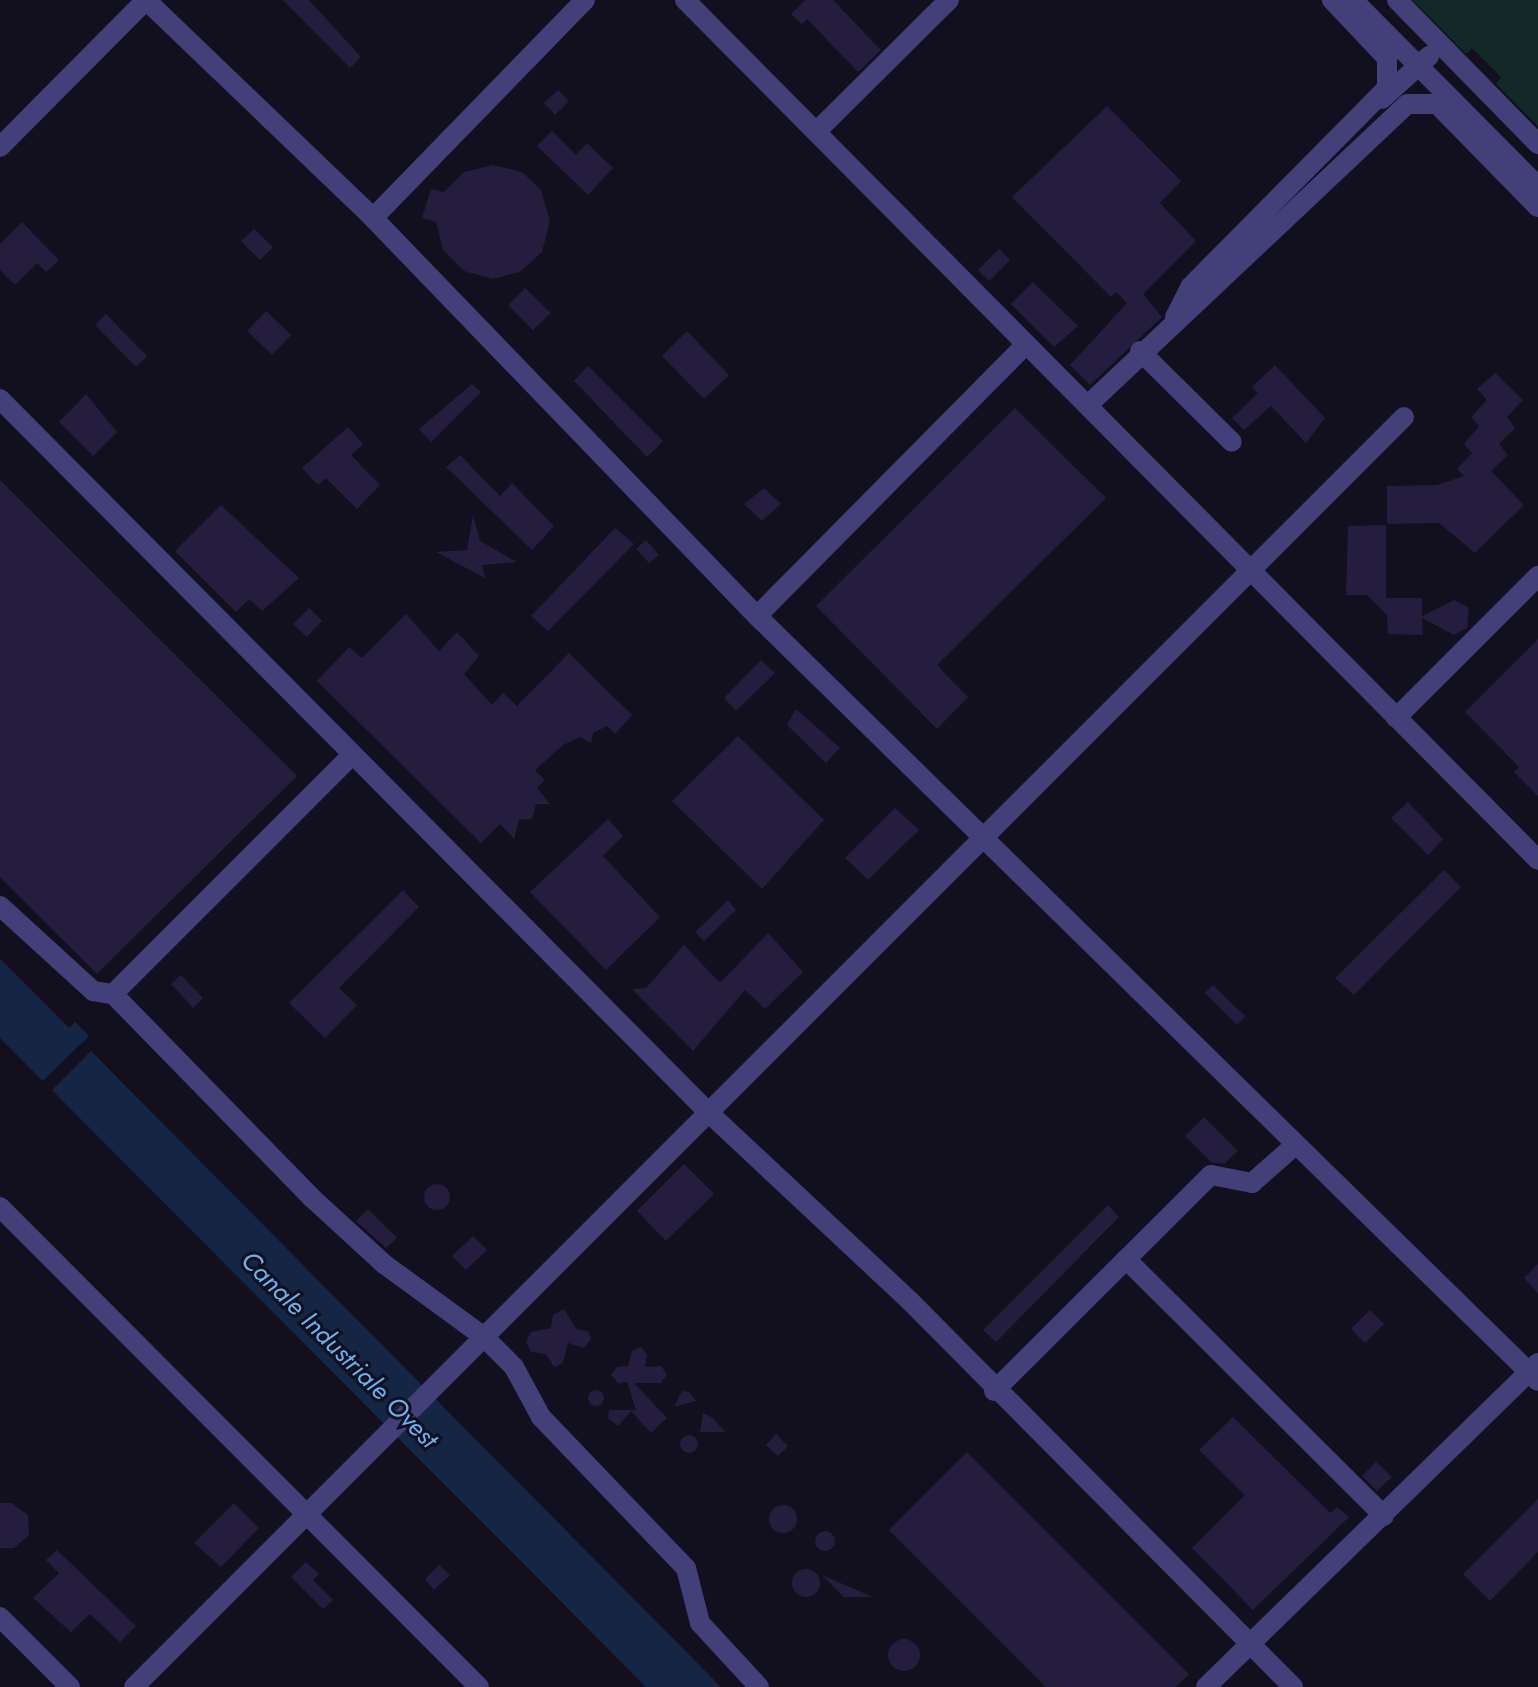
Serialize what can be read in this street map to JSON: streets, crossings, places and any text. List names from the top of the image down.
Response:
{
  "water": ["Canale Industriale Ovest"]
}
